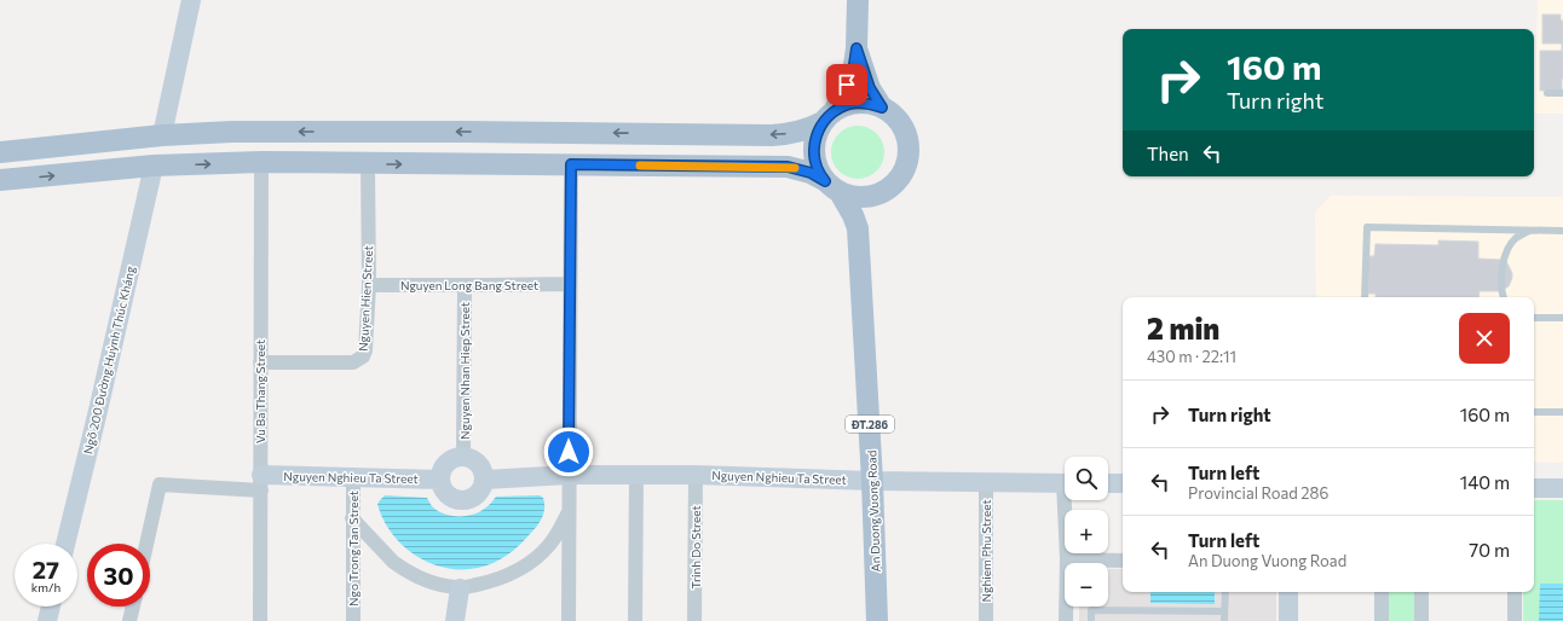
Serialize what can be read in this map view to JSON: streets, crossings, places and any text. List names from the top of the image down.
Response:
{
  "streets": {
    "main road": ["ĐT.286", "An Duong Vuong Road"],
    "street": [
      "Nguyen Long Bang Street",
      "Nguyen Hien Street",
      "Ngõ 200 Đường Huỳnh Thúc Kháng",
      "Nguyen Nhan Hiep Street",
      "Vu Ba Thang Street",
      "Nguyen Nghieu Ta Street",
      "Trinh Do Street",
      "Ngo Trong Tan Street",
      "Nghiem Phu Street"
    ]
  },
  "crossings": [
    ["Nguyen Long Bang Street", "Nguyen Hien Street"],
    ["Nguyen Long Bang Street", "Nguyen Nhan Hiep Street"],
    ["Nguyen Hien Street", "Vu Ba Thang Street"],
    ["Nguyen Nhan Hiep Street", "Nguyen Nghieu Ta Street"],
    ["Vu Ba Thang Street", "Nguyen Nghieu Ta Street"],
    ["ĐT.286", "An Duong Vuong Road"],
    ["Nguyen Nghieu Ta Street", "An Duong Vuong Road"],
    ["Nguyen Nghieu Ta Street", "Trinh Do Street"],
    ["Nguyen Nghieu Ta Street", "Ngo Trong Tan Street"],
    ["Nguyen Nghieu Ta Street", "Nghiem Phu Street"]
  ],
  "page": {
    "turn": ["160 m", "Turn right"],
    "then": "Then",
    "heading": ["2 min", "430 m · 22:11"],
    "list": [
      {
        "name": "Turn right",
        "value": "160 m"
      },
      {
        "name": "Turn left",
        "note": "Provincial Road 286",
        "value": "140 m"
      },
      {
        "name": "Turn left",
        "note": "An Duong Vuong Road",
        "value": "70 m"
      }
    ],
    "map_buttons": ["+", "−"],
    "speed": "27 km/h",
    "limit": "30"
  }
}
